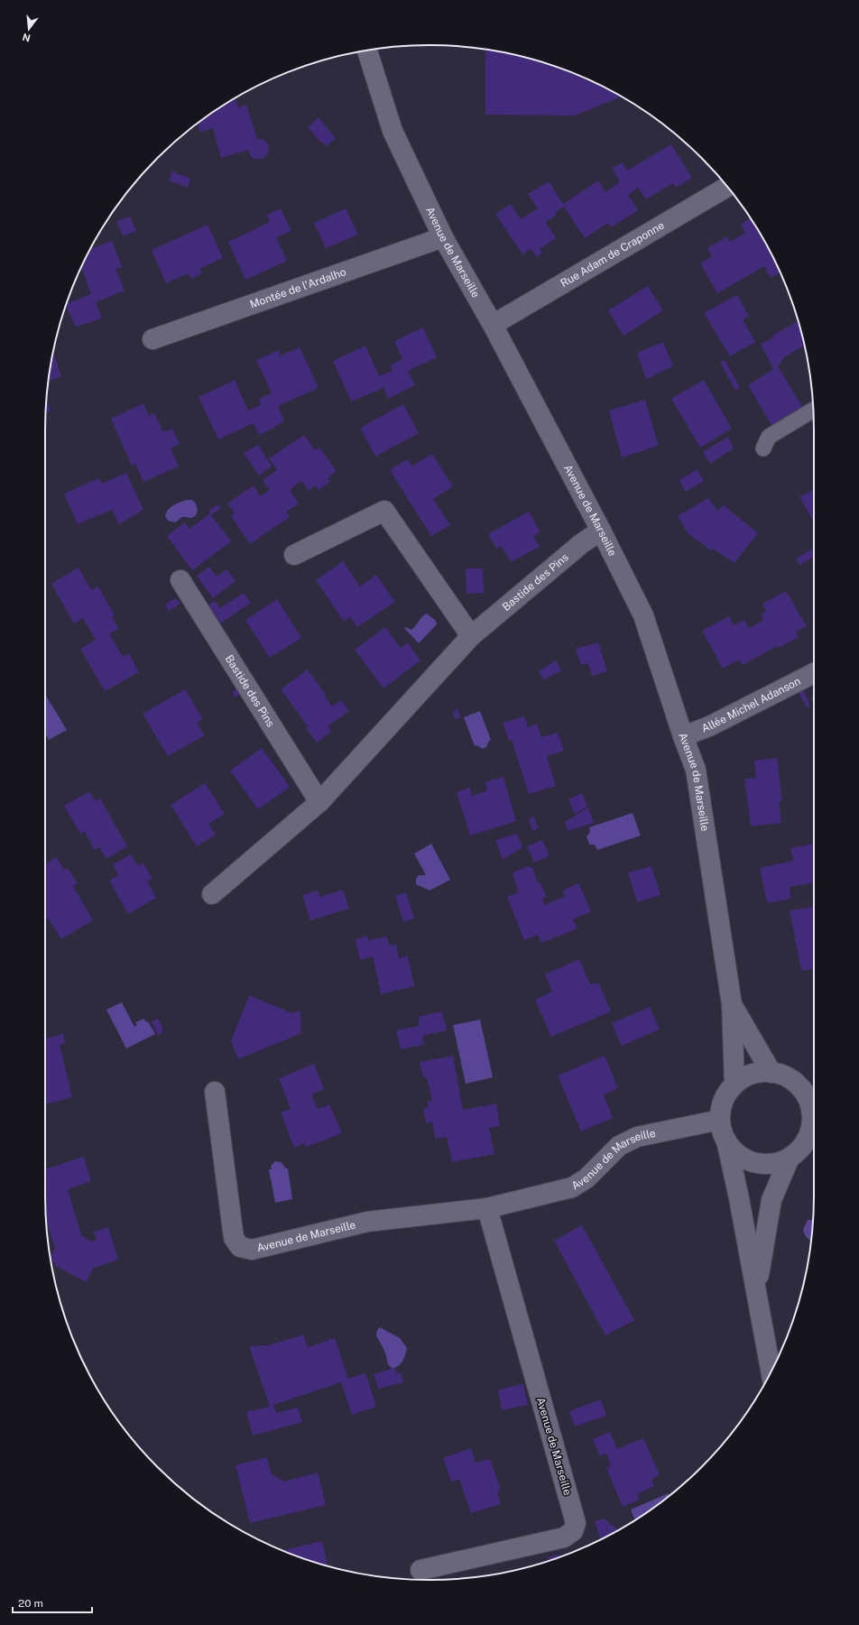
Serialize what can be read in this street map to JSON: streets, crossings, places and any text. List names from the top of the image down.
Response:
{
  "streets": {
    "street": [
      "Avenue de Marseille",
      "Rue Adam de Craponne",
      "Montée de l'Ardalho",
      "Bastide des Pins",
      "Allée Michel Adanson"
    ]
  },
  "crossings": [
    ["Avenue de Marseille", "Rue Adam de Craponne"],
    ["Avenue de Marseille", "Montée de l'Ardalho"],
    ["Avenue de Marseille", "Bastide des Pins"],
    ["Avenue de Marseille", "Allée Michel Adanson"]
  ],
  "scale_bar": "20 m",
  "north": "bottom"
}
